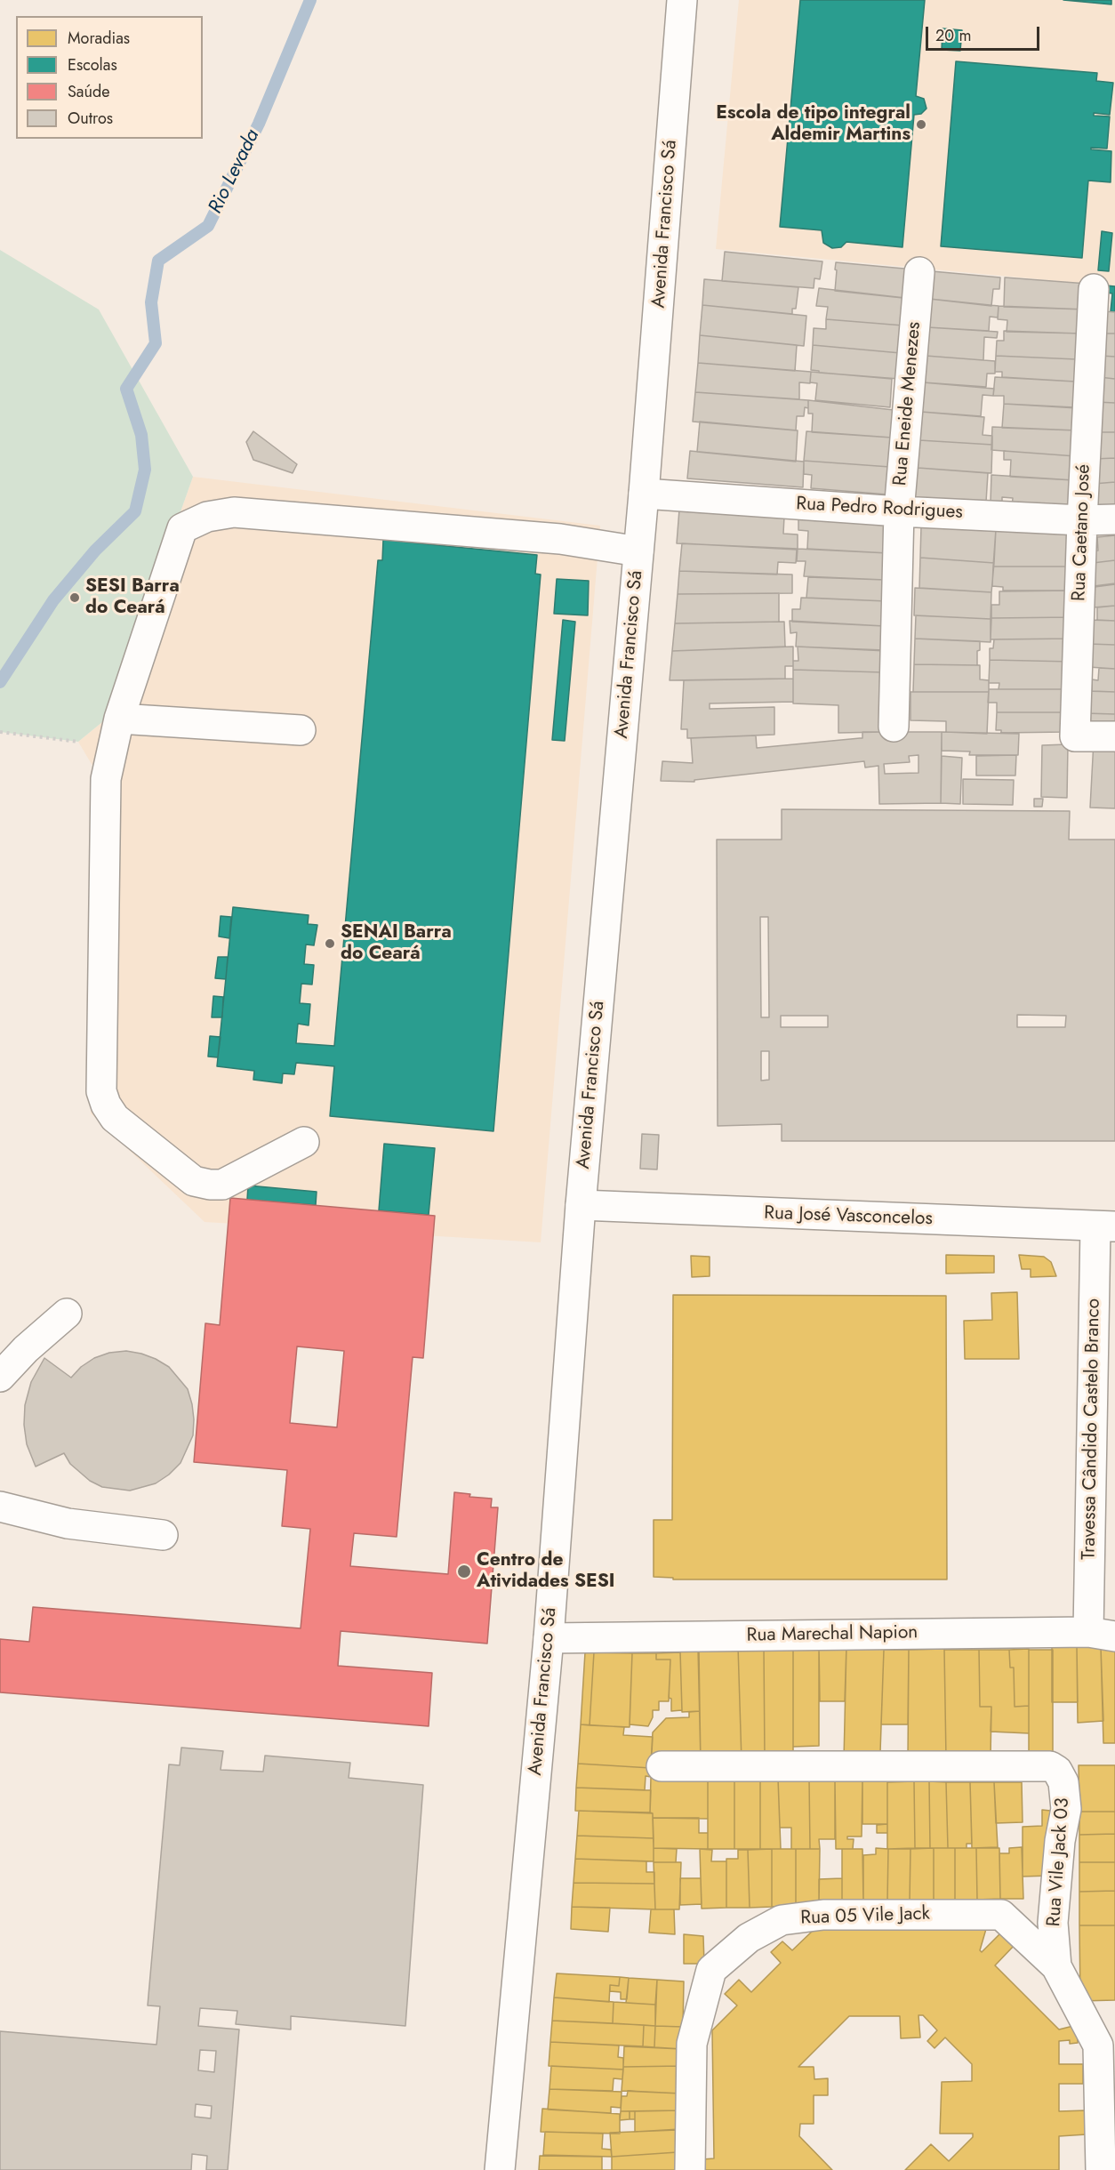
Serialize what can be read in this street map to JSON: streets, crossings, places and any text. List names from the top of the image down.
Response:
{
  "streets": {
    "street": [
      "Avenida Francisco Sá",
      "Rua Eneide Menezes",
      "Rua Pedro Rodrigues",
      "Rua Caetano José",
      "Rua José Vasconcelos",
      "Travessa Cândido Castelo Branco",
      "Rua Marechal Napion",
      "Rua Vile Jack 03",
      "Rua 05 Vile Jack"
    ]
  },
  "crossings": [
    ["Avenida Francisco Sá", "Rua Pedro Rodrigues"],
    ["Avenida Francisco Sá", "Rua José Vasconcelos"],
    ["Avenida Francisco Sá", "Rua Marechal Napion"],
    ["Rua Eneide Menezes", "Rua Pedro Rodrigues"],
    ["Rua Pedro Rodrigues", "Rua Caetano José"],
    ["Rua José Vasconcelos", "Travessa Cândido Castelo Branco"],
    ["Travessa Cândido Castelo Branco", "Rua Marechal Napion"],
    ["Rua Vile Jack 03", "Rua 05 Vile Jack"]
  ],
  "water": ["Rio Levada"],
  "places": [
    "Escola de tipo integral Aldemir Martins",
    "SESI Barra do Ceará",
    "SENAI Barra do Ceará",
    "Centro de Atividades SESI"
  ],
  "legend": [
    "Moradias",
    "Escolas",
    "Saúde",
    "Outros"
  ],
  "scale_bar": "20 m"
}
